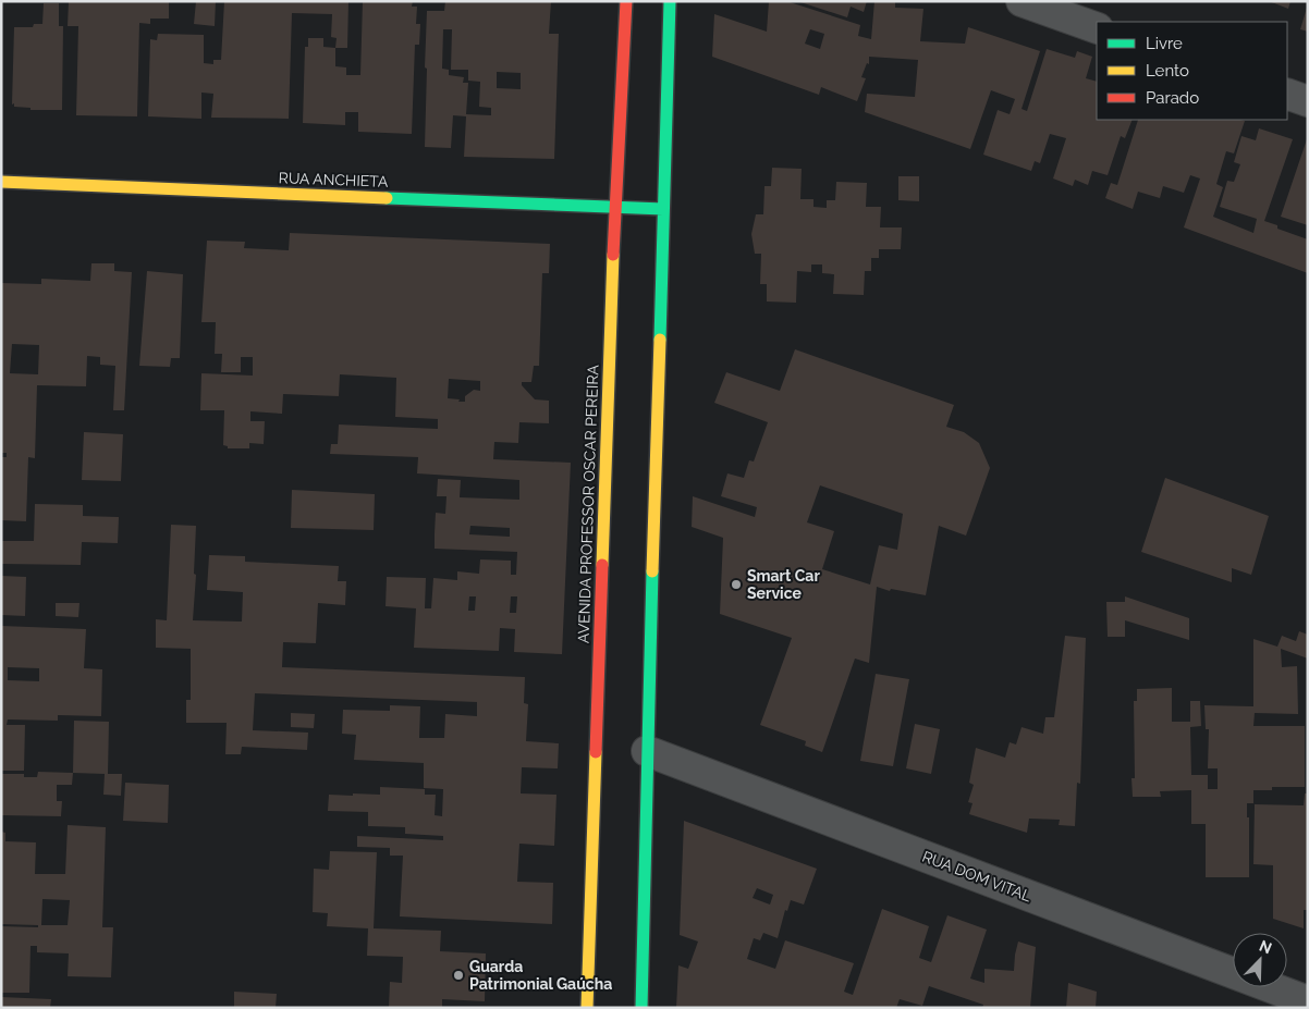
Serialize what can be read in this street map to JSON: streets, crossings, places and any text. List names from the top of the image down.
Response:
{
  "streets": {
    "main road": ["RUA ANCHIETA", "AVENIDA PROFESSOR OSCAR PEREIRA"],
    "street": ["RUA DOM VITAL"]
  },
  "crossings": [
    ["RUA ANCHIETA", "AVENIDA PROFESSOR OSCAR PEREIRA"]
  ],
  "places": ["Smart Car Service", "Guarda Patrimonial Gaúcha"],
  "legend": ["Livre", "Lento", "Parado"],
  "north": "top right"
}
